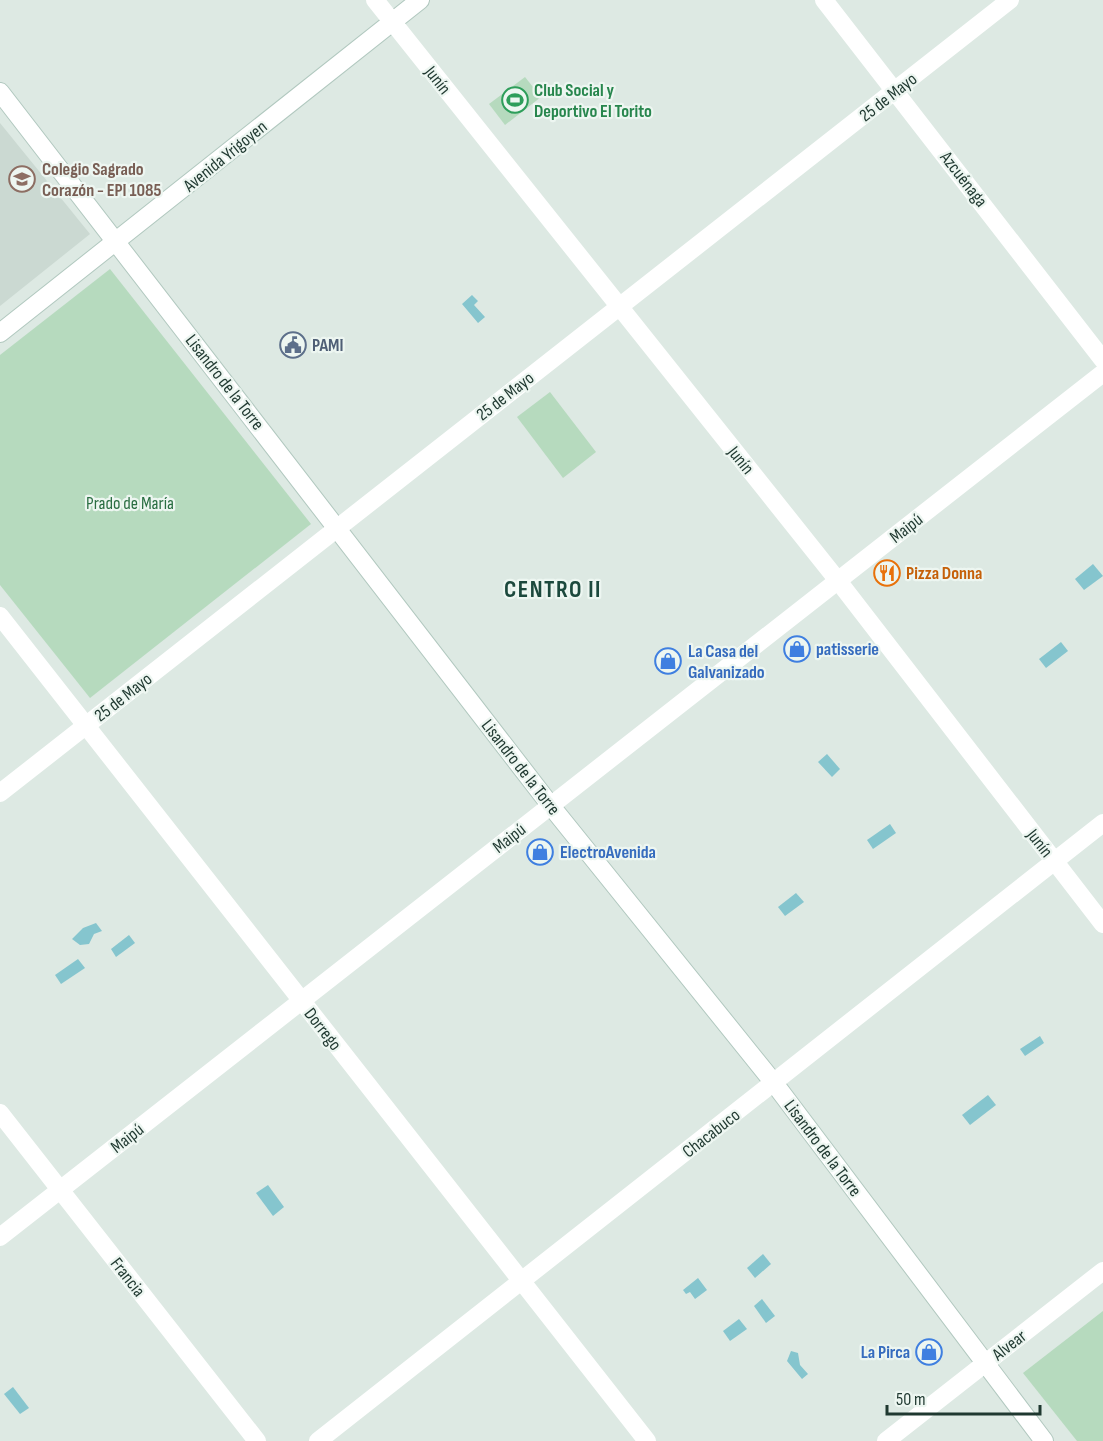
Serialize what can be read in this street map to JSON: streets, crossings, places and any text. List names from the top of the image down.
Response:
{
  "streets": {
    "street": [
      "Junín",
      "25 de Mayo",
      "Avenida Yrigoyen",
      "Azcuénaga",
      "Lisandro de la Torre",
      "Maipú",
      "Dorrego",
      "Chacabuco",
      "Francia",
      "Alvear"
    ]
  },
  "crossings": [
    ["Junín", "25 de Mayo"],
    ["Junín", "Avenida Yrigoyen"],
    ["Junín", "Maipú"],
    ["Junín", "Chacabuco"],
    ["25 de Mayo", "Azcuénaga"],
    ["25 de Mayo", "Lisandro de la Torre"],
    ["25 de Mayo", "Dorrego"],
    ["Avenida Yrigoyen", "Lisandro de la Torre"],
    ["Lisandro de la Torre", "Maipú"],
    ["Lisandro de la Torre", "Chacabuco"],
    ["Lisandro de la Torre", "Alvear"],
    ["Maipú", "Dorrego"],
    ["Maipú", "Francia"],
    ["Dorrego", "Chacabuco"]
  ],
  "districts": ["CENTRO II"],
  "parks": ["Prado de María"],
  "places": {
    "sports": ["Club Social y Deportivo El Torito"],
    "school or university": ["Colegio Sagrado Corazón - EPI 1085"],
    "public building": ["PAMI"],
    "restaurant": ["Pizza Donna"],
    "shop": [
      "patisserie",
      "La Casa del Galvanizado",
      "ElectroAvenida",
      "La Pirca"
    ]
  },
  "scale_bar": "50 m"
}
